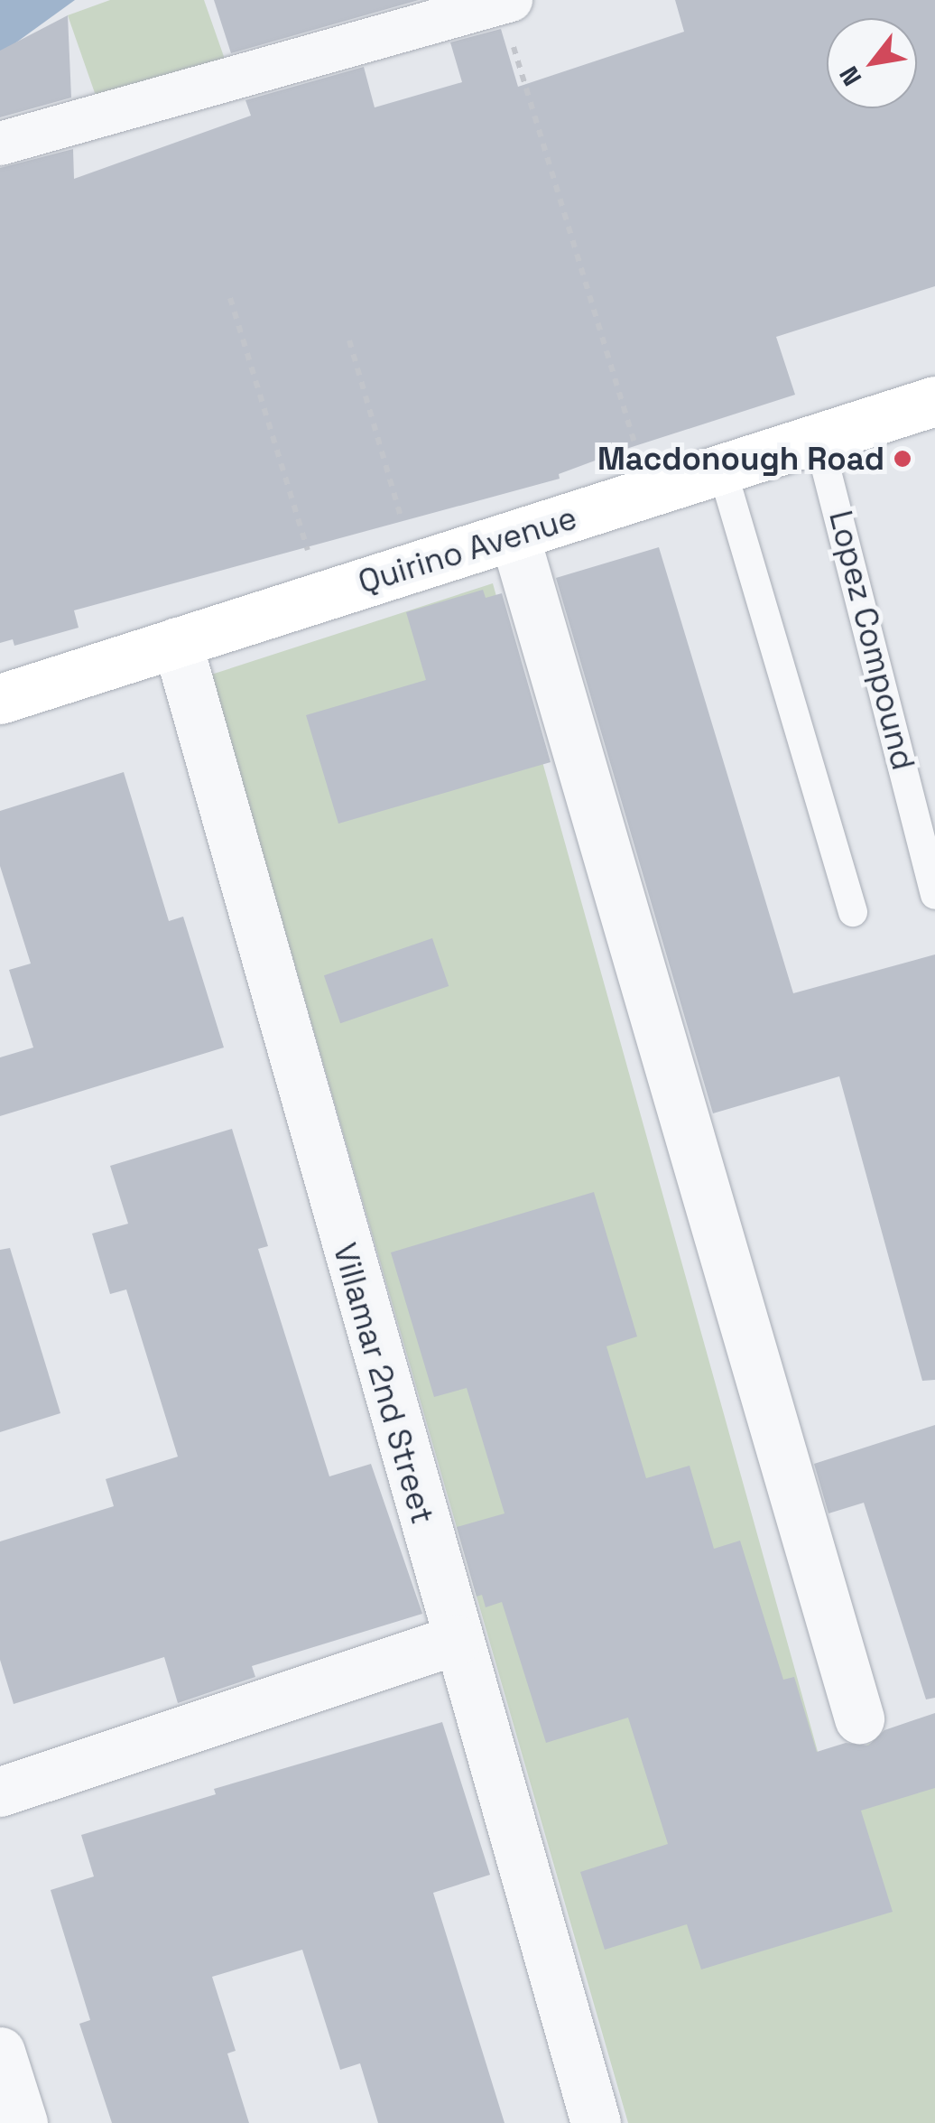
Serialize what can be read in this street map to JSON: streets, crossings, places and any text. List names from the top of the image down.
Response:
{
  "streets": {
    "main road": ["Quirino Avenue"],
    "street": ["Villamar 2nd Street"],
    "lane": ["Lopez Compound"]
  },
  "crossings": [
    ["Quirino Avenue", "Lopez Compound"],
    ["Quirino Avenue", "Villamar 2nd Street"]
  ],
  "places": ["Macdonough Road"],
  "north": "bottom left"
}
